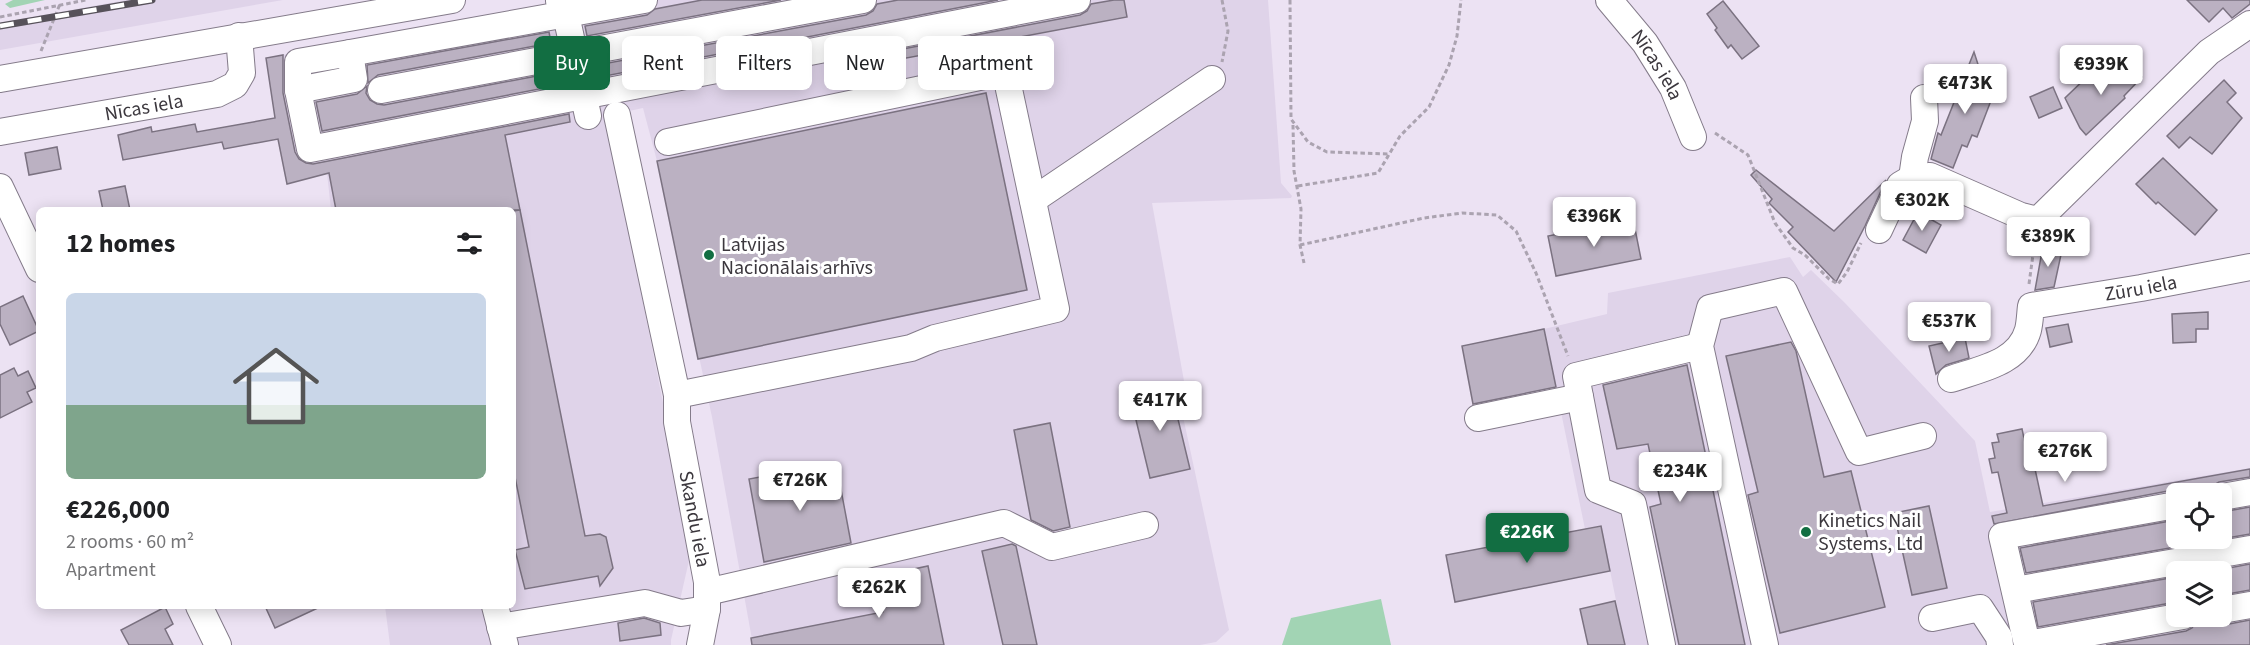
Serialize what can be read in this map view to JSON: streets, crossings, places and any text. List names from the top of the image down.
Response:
{
  "streets": {
    "street": ["Nīcas iela", "Zūru iela", "Skandu iela"]
  },
  "places": ["Latvijas Nacionālais arhīvs", "Kinetics Nail Systems, Ltd"],
  "page": {
    "chip": [
      "Buy",
      "Rent",
      "Filters",
      "New",
      "Apartment"
    ],
    "price": [
      "€939K",
      "€473K",
      "€302K",
      "€396K",
      "€389K",
      "€537K",
      "€417K",
      "€276K",
      "€234K",
      "€726K",
      "€226K",
      "€262K"
    ],
    "heading": "12 homes",
    "list": [
      {
        "name": "€226,000",
        "note": "2 rooms · 60 m² · Apartment"
      }
    ]
  }
}
